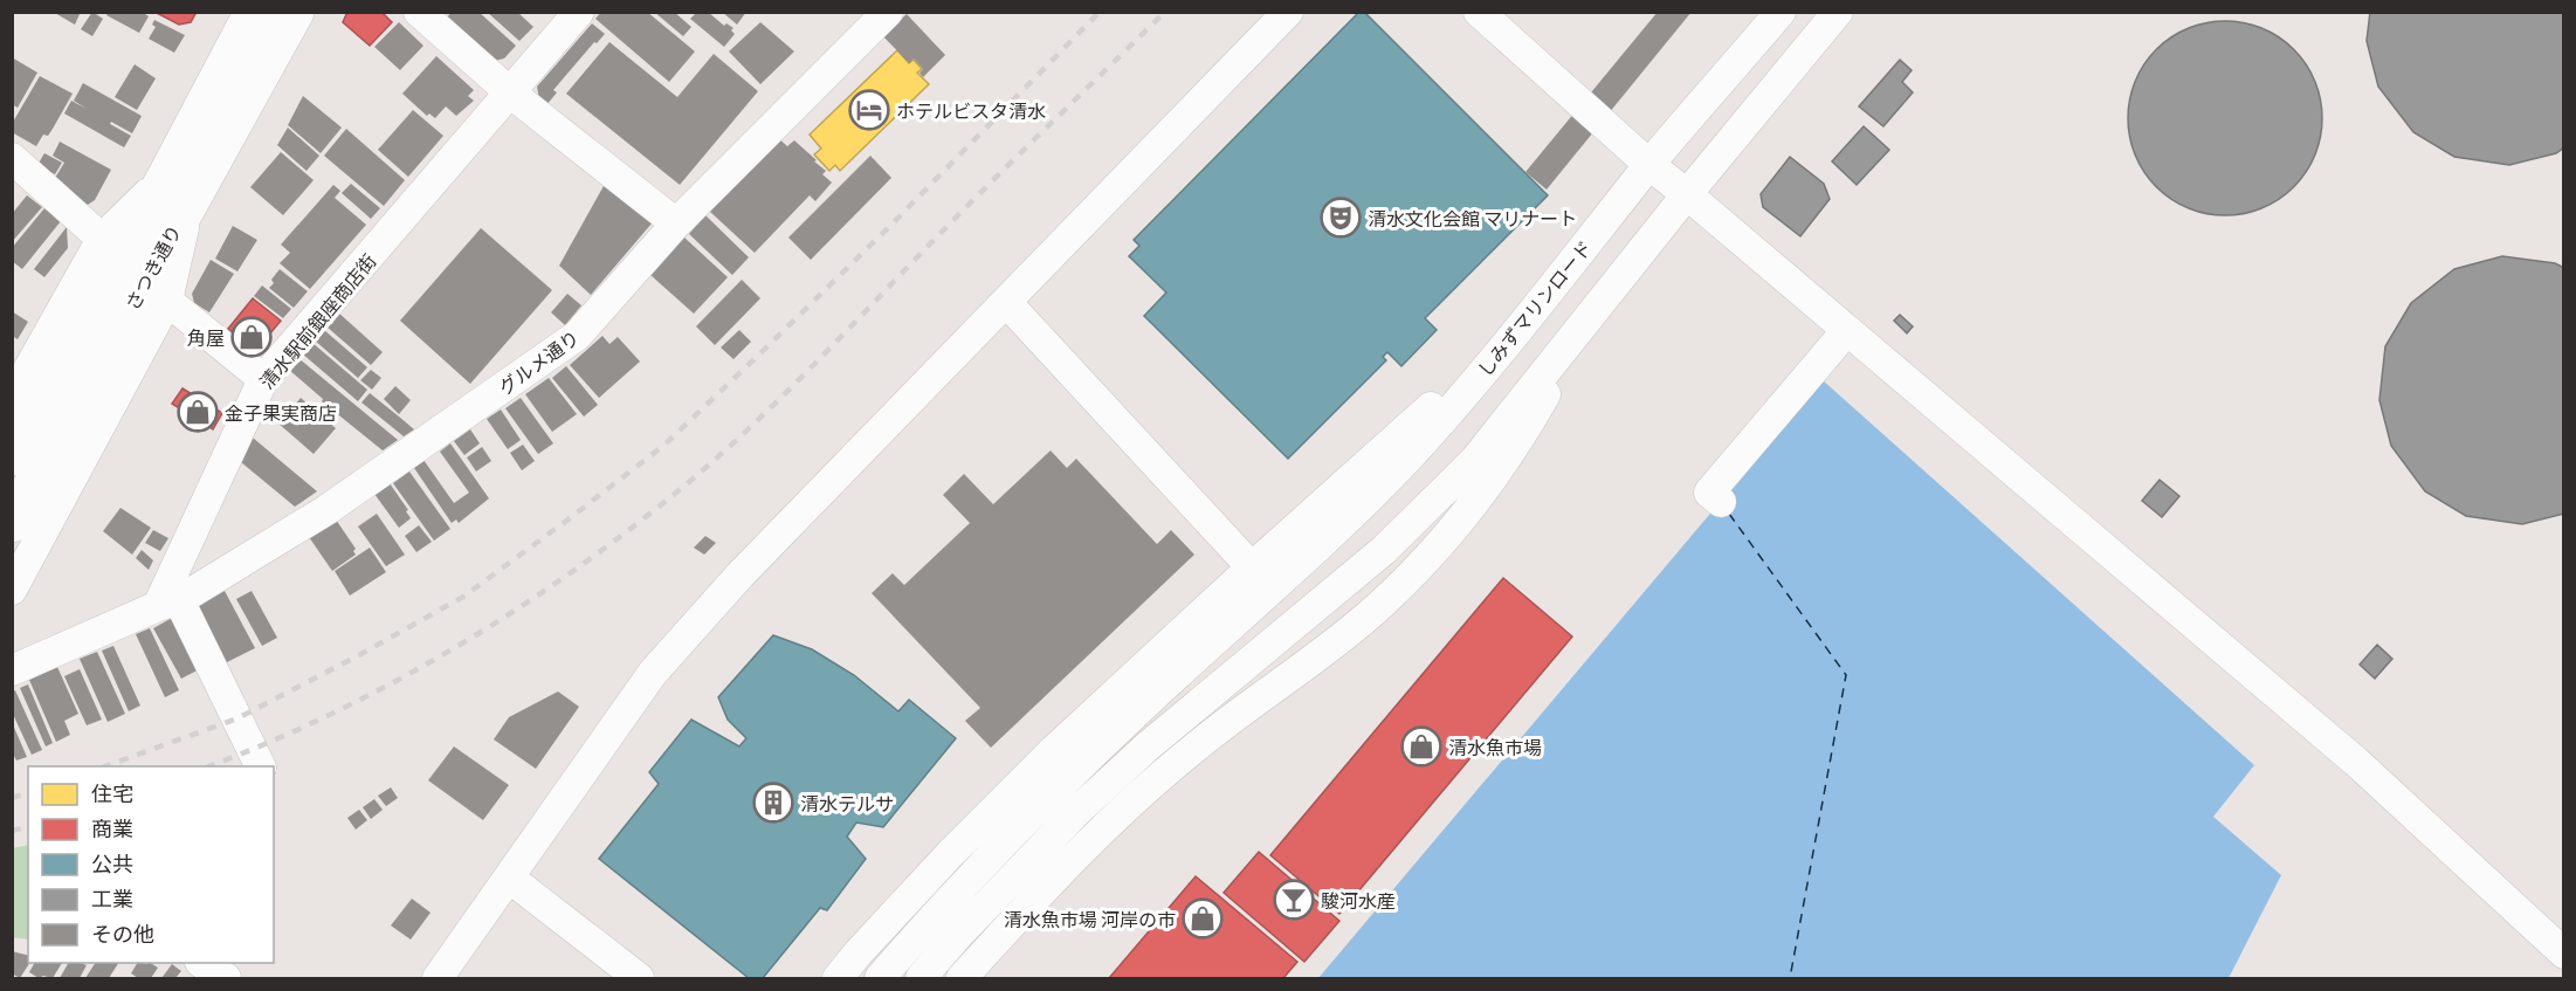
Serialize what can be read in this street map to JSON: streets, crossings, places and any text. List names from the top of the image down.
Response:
{
  "streets": {
    "highway": ["さつき通り"],
    "street": ["しみずマリンロード", "清水駅前銀座商店街", "グルメ通り"]
  },
  "crossings": [
    ["清水駅前銀座商店街", "グルメ通り"]
  ],
  "places": {
    "hotel": ["ホテルビスタ清水"],
    "theatre": ["清水文化会館 マリナート"],
    "shop": [
      "角屋",
      "金子果実商店",
      "清水魚市場",
      "清水魚市場 河岸の市"
    ],
    "building": ["清水テルサ"],
    "bar": ["駿河水産"]
  },
  "legend": [
    "住宅",
    "商業",
    "公共",
    "工業",
    "その他"
  ]
}
